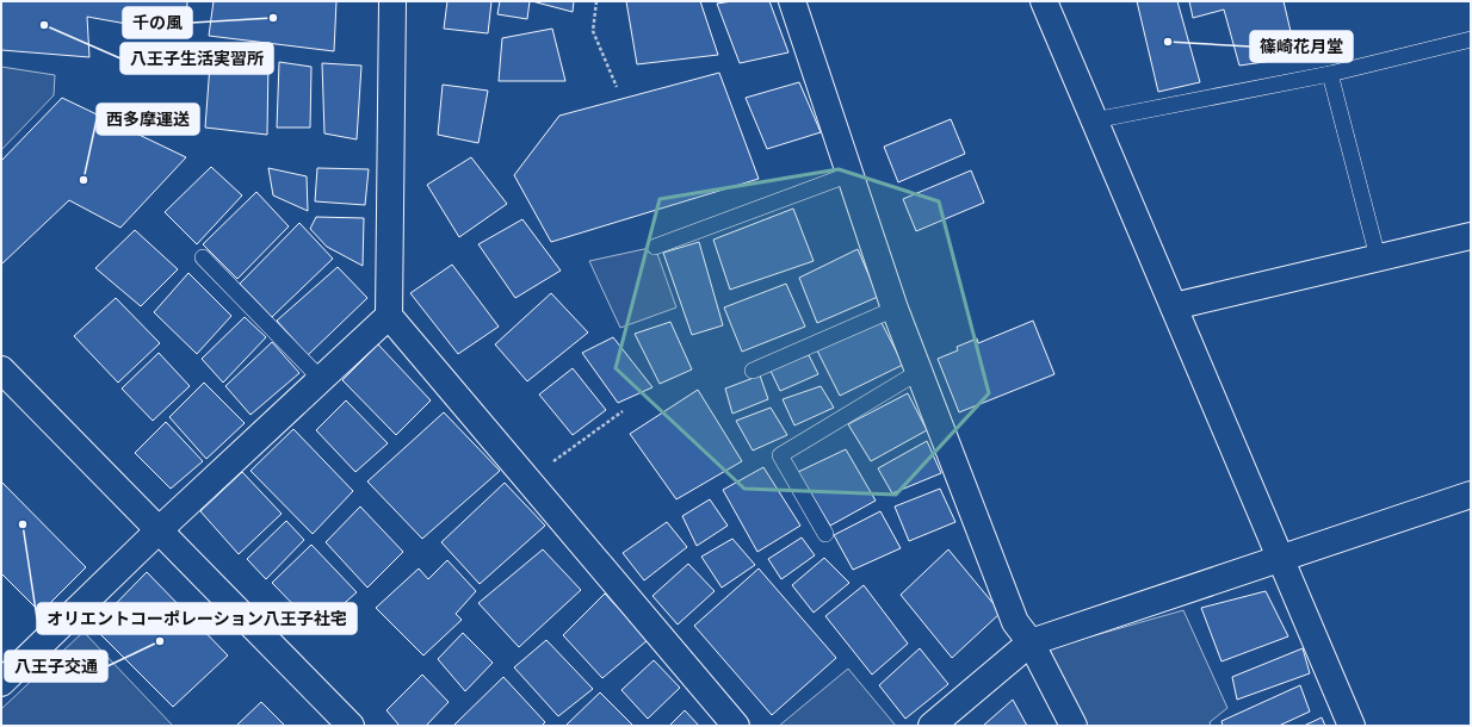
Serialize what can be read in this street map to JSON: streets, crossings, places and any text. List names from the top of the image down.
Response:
{
  "places": [
    "千の風",
    "八王子生活実習所",
    "篠崎花月堂",
    "西多摩運送",
    "オリエントコーポレーション八王子社宅",
    "八王子交通"
  ]
}
